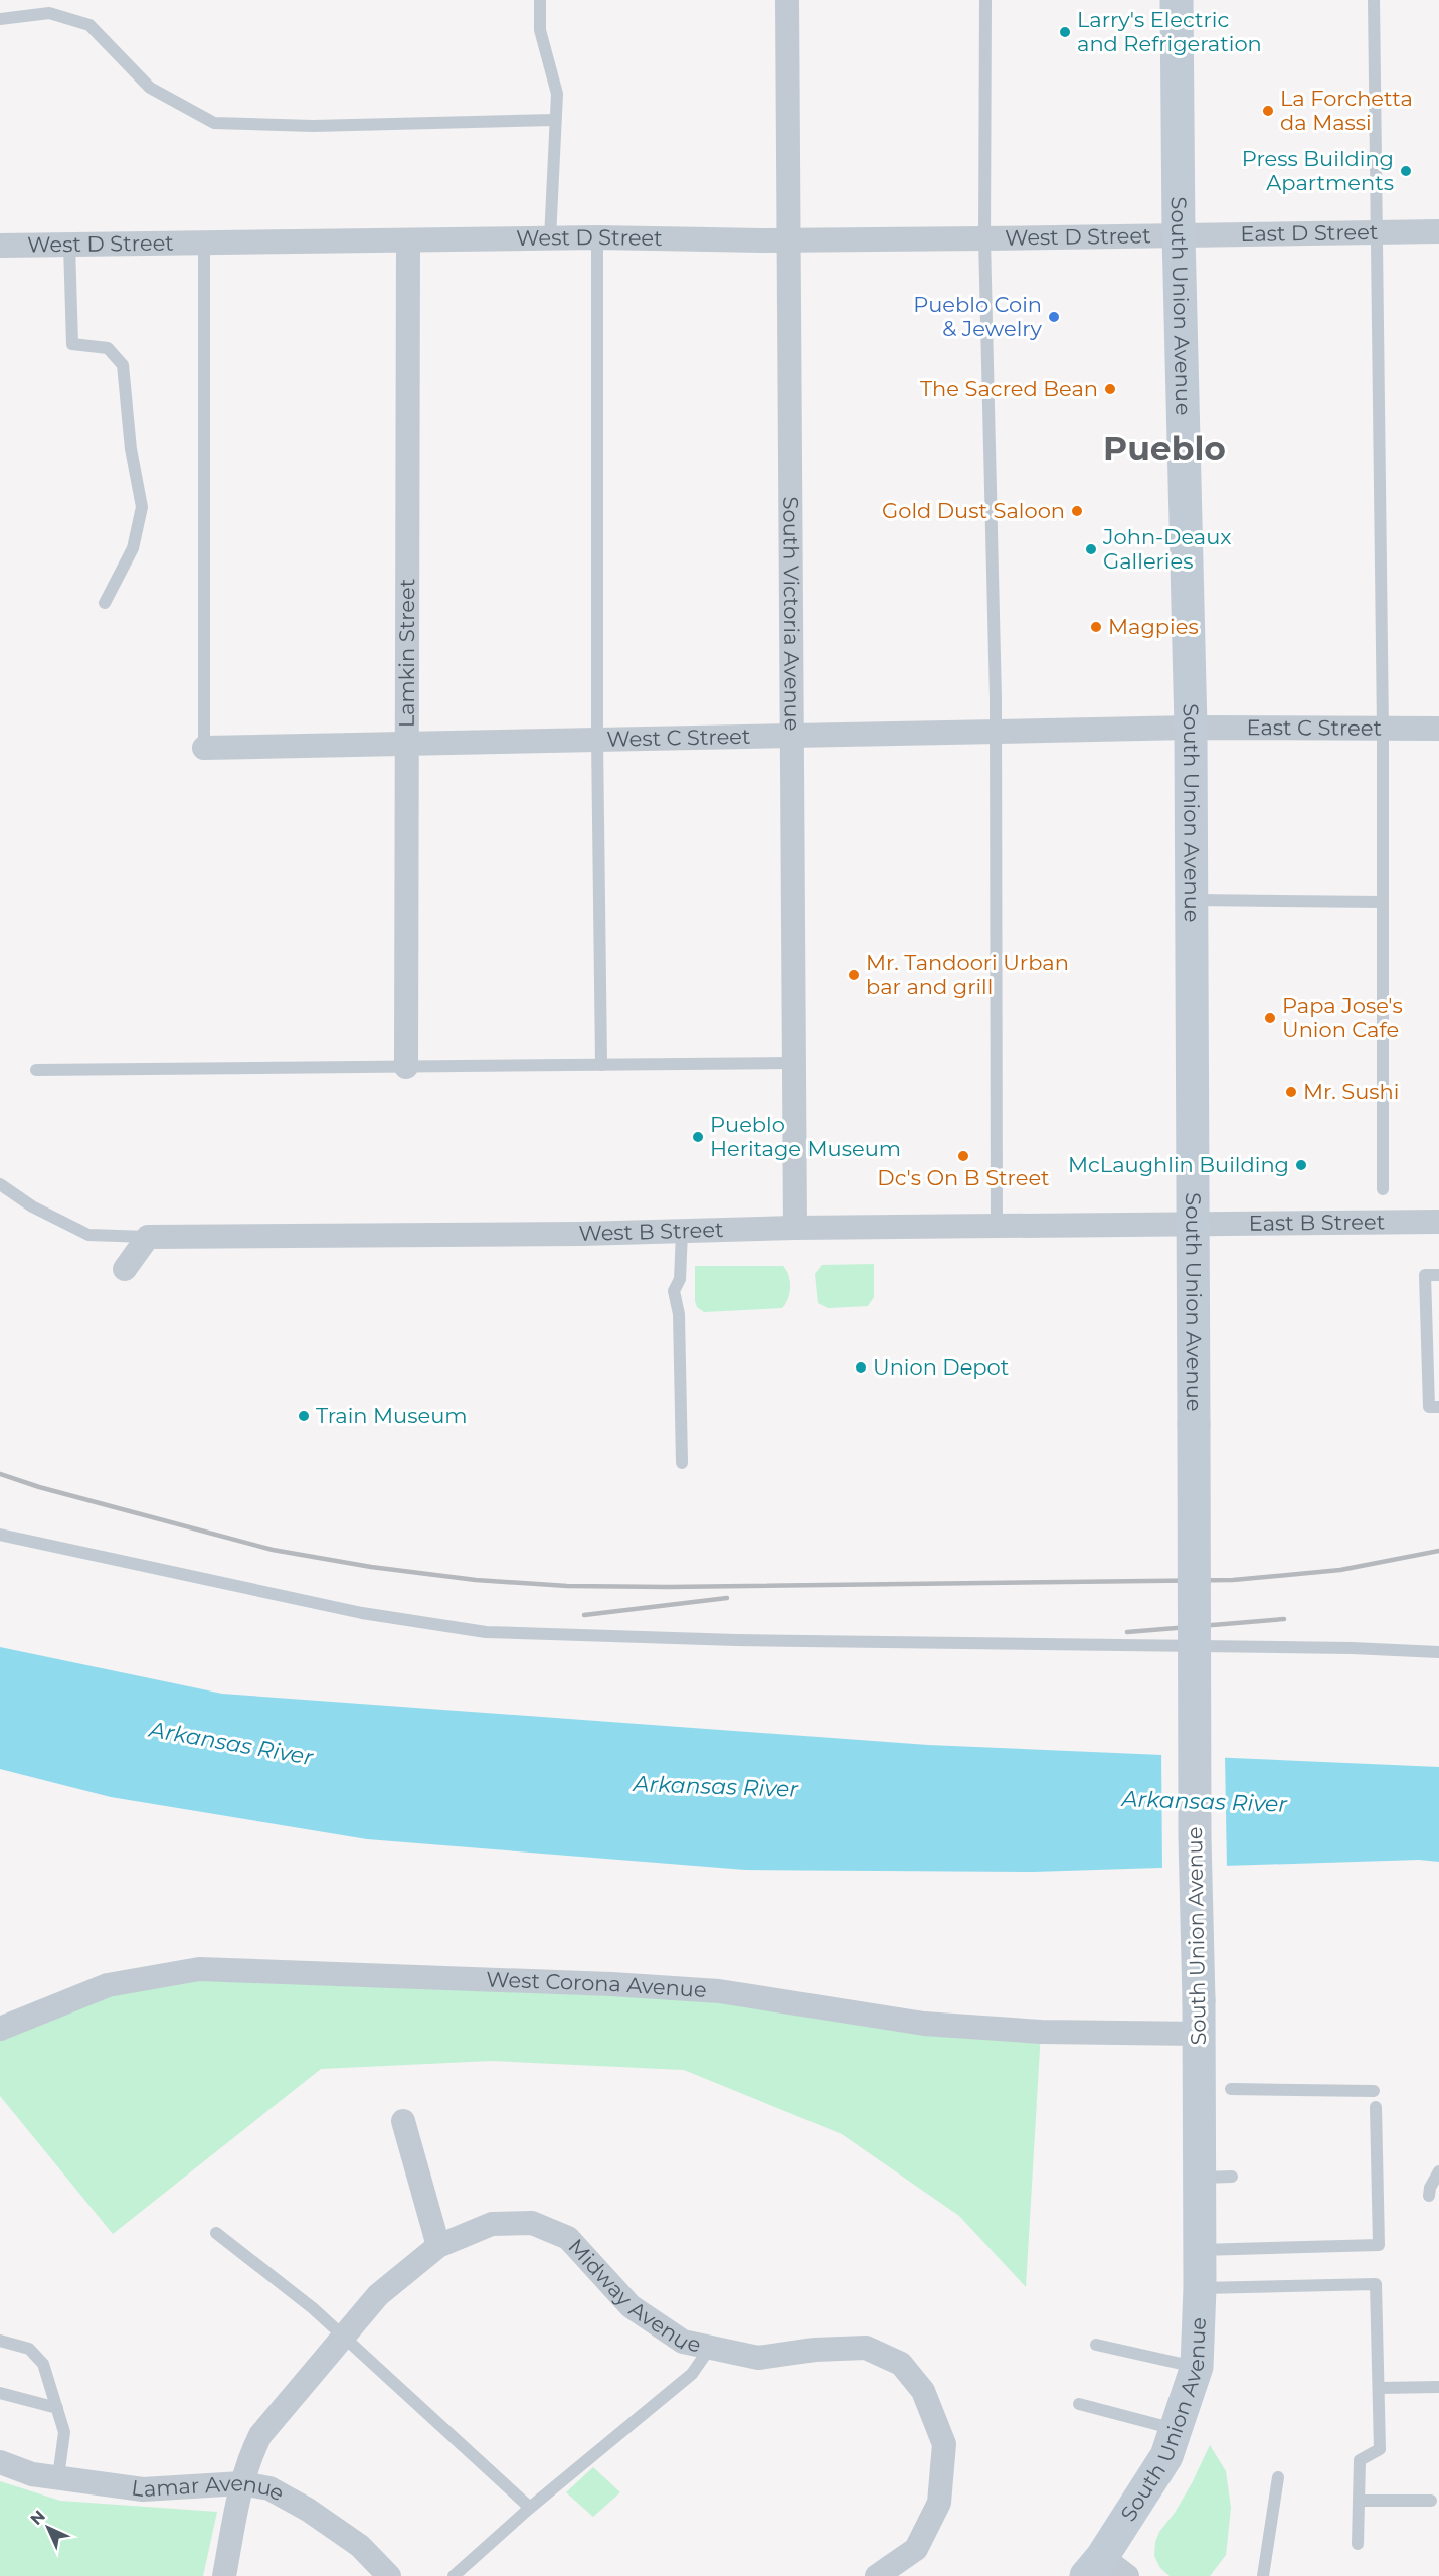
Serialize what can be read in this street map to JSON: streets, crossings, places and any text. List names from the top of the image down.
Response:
{
  "streets": {
    "street": [
      "East D Street",
      "West D Street",
      "South Union Avenue",
      "South Victoria Avenue",
      "Lamkin Street",
      "East C Street",
      "West C Street",
      "East B Street",
      "West B Street",
      "West Corona Avenue",
      "Midway Avenue",
      "Lamar Avenue"
    ]
  },
  "crossings": [
    ["East D Street", "West D Street"],
    ["East D Street", "South Union Avenue"],
    ["West D Street", "South Union Avenue"],
    ["West D Street", "South Victoria Avenue"],
    ["West D Street", "Lamkin Street"],
    ["South Union Avenue", "East C Street"],
    ["South Union Avenue", "West C Street"],
    ["South Union Avenue", "East B Street"],
    ["South Union Avenue", "West B Street"],
    ["South Union Avenue", "West Corona Avenue"],
    ["South Victoria Avenue", "West C Street"],
    ["South Victoria Avenue", "West B Street"],
    ["Lamkin Street", "West C Street"],
    ["East C Street", "West C Street"],
    ["East B Street", "West B Street"],
    ["Midway Avenue", "Lamar Avenue"]
  ],
  "districts": ["Pueblo"],
  "water": ["Arkansas River"],
  "places": [
    "Larry's Electric and Refrigeration",
    "La Forchetta da Massi",
    "Press Building Apartments",
    "Pueblo Coin & Jewelry",
    "The Sacred Bean",
    "Gold Dust Saloon",
    "John-Deaux Galleries",
    "Magpies",
    "Mr. Tandoori Urban bar and grill",
    "Papa Jose's Union Cafe",
    "Mr. Sushi",
    "Pueblo Heritage Museum",
    "Dc's On B Street",
    "McLaughlin Building",
    "Union Depot",
    "Train Museum"
  ],
  "north": "top left"
}
